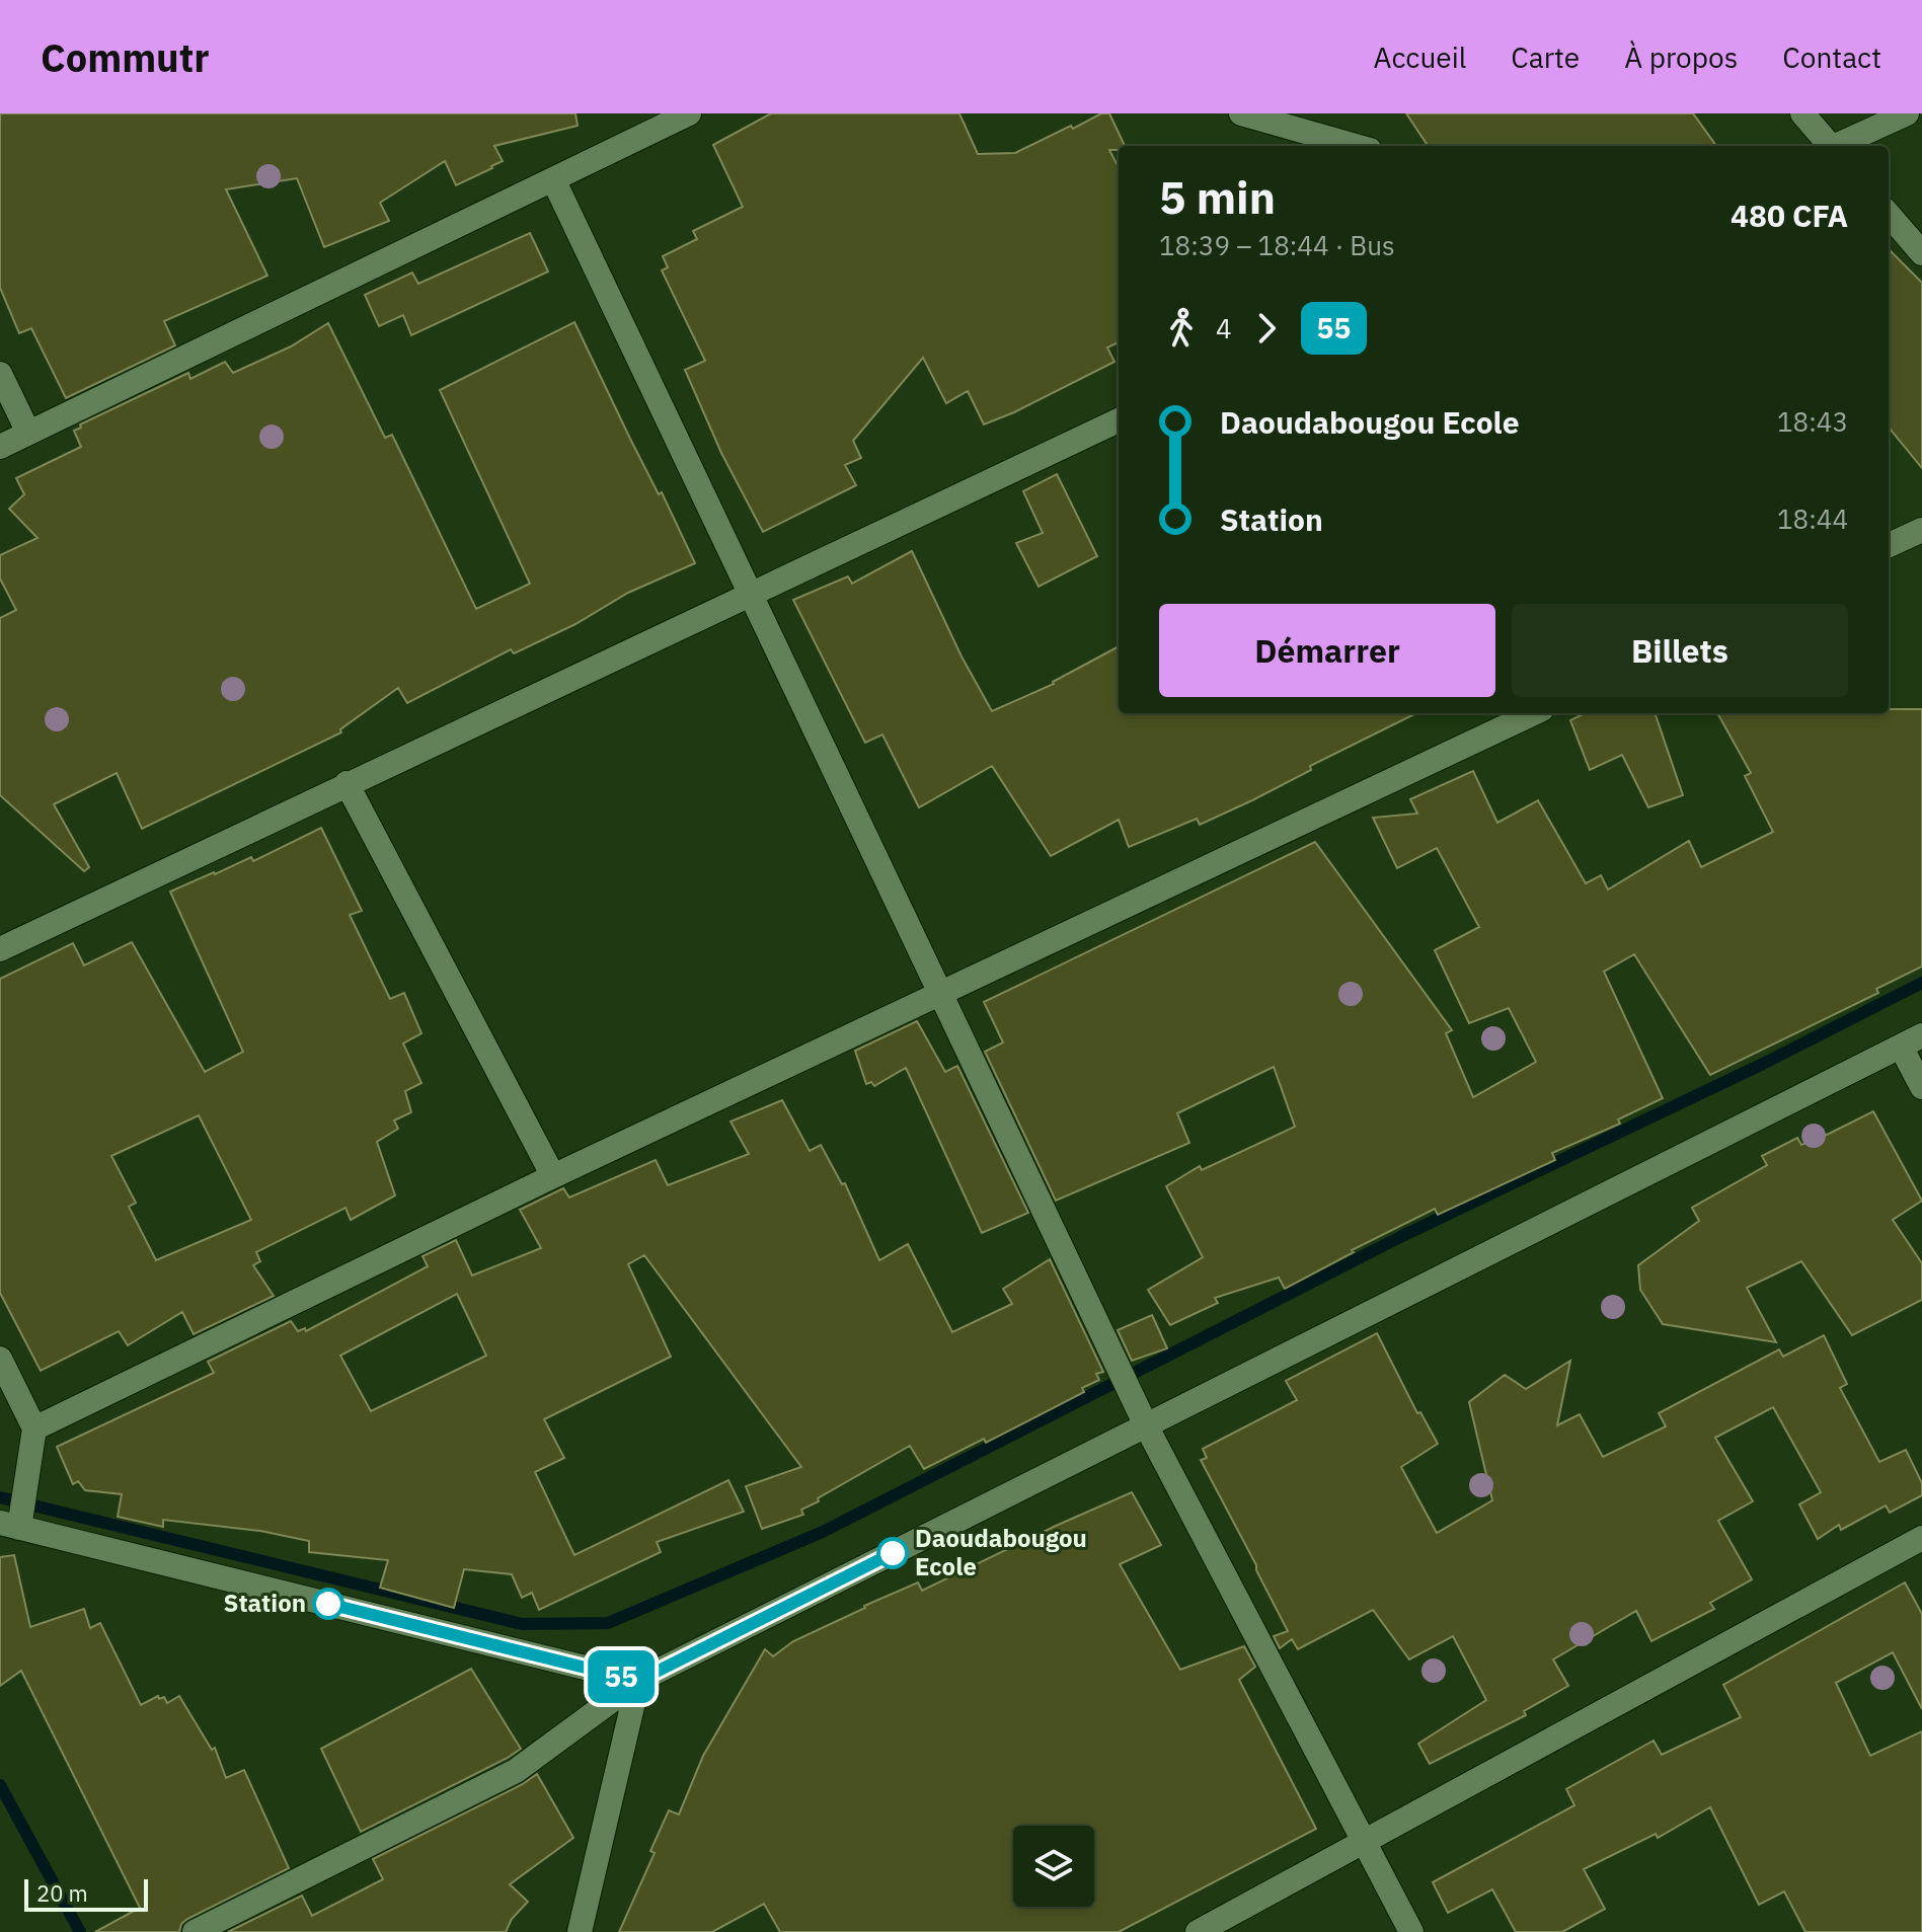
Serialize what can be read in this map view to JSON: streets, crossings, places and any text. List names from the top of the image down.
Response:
{
  "places": ["Daoudabougou Ecole", "Station"],
  "lines": ["bus line 55"],
  "scale_bar": "20 m",
  "page": {
    "header": "Commutr",
    "nav": [
      "Accueil",
      "Carte",
      "À propos",
      "Contact"
    ],
    "on_map": "55",
    "heading": ["5 min", "18:39 – 18:44 · Bus", "480 CFA"],
    "legs": ["4", "55"],
    "list": [
      {
        "name": "Daoudabougou Ecole",
        "value": "18:43"
      },
      {
        "name": "Station",
        "value": "18:44"
      }
    ],
    "buttons": ["Démarrer", "Billets"],
    "scale": "20 m"
  }
}
